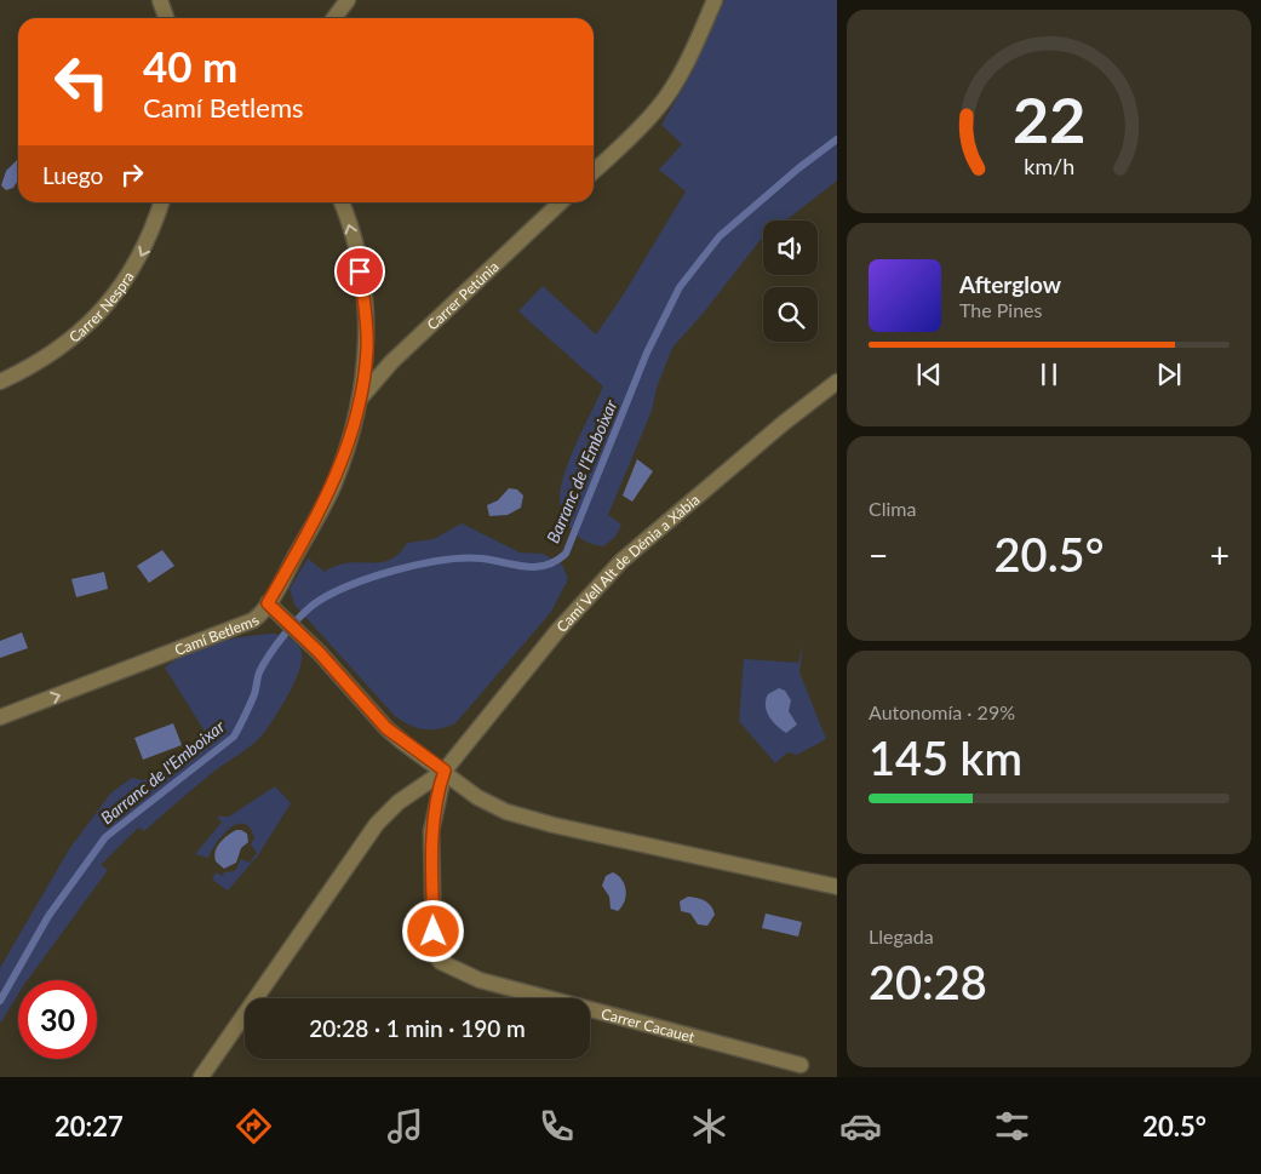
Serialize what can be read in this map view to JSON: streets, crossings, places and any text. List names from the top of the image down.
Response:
{
  "streets": {
    "street": [
      "Carrer Petúnia",
      "Carrer Nespra",
      "Camí Vell Alt de Dénia a Xàbia",
      "Camí Betlems",
      "Carrer Cacauet"
    ]
  },
  "crossings": [
    ["Camí Vell Alt de Dénia a Xàbia", "Camí Betlems"],
    ["Camí Vell Alt de Dénia a Xàbia", "Carrer Cacauet"],
    ["Camí Betlems", "Carrer Cacauet"]
  ],
  "one_way": ["Carrer Nespra", "Camí Betlems"],
  "water": ["Barranc de l'Emboixar"],
  "page": {
    "turn": ["40 m", "Camí Betlems"],
    "then": "Luego",
    "song": ["Afterglow", "The Pines"],
    "tile": [
      "Clima",
      ["Autonomía · 29%", "145 km"],
      ["Llegada", "20:28"]
    ],
    "heat": ["−", "20.5°", "+"],
    "limit": "30",
    "trip": "20:28 · 1 min · 190 m",
    "tabs": ["20:27", "20.5°"],
    "gauge": ["22", "km/h"]
  }
}
